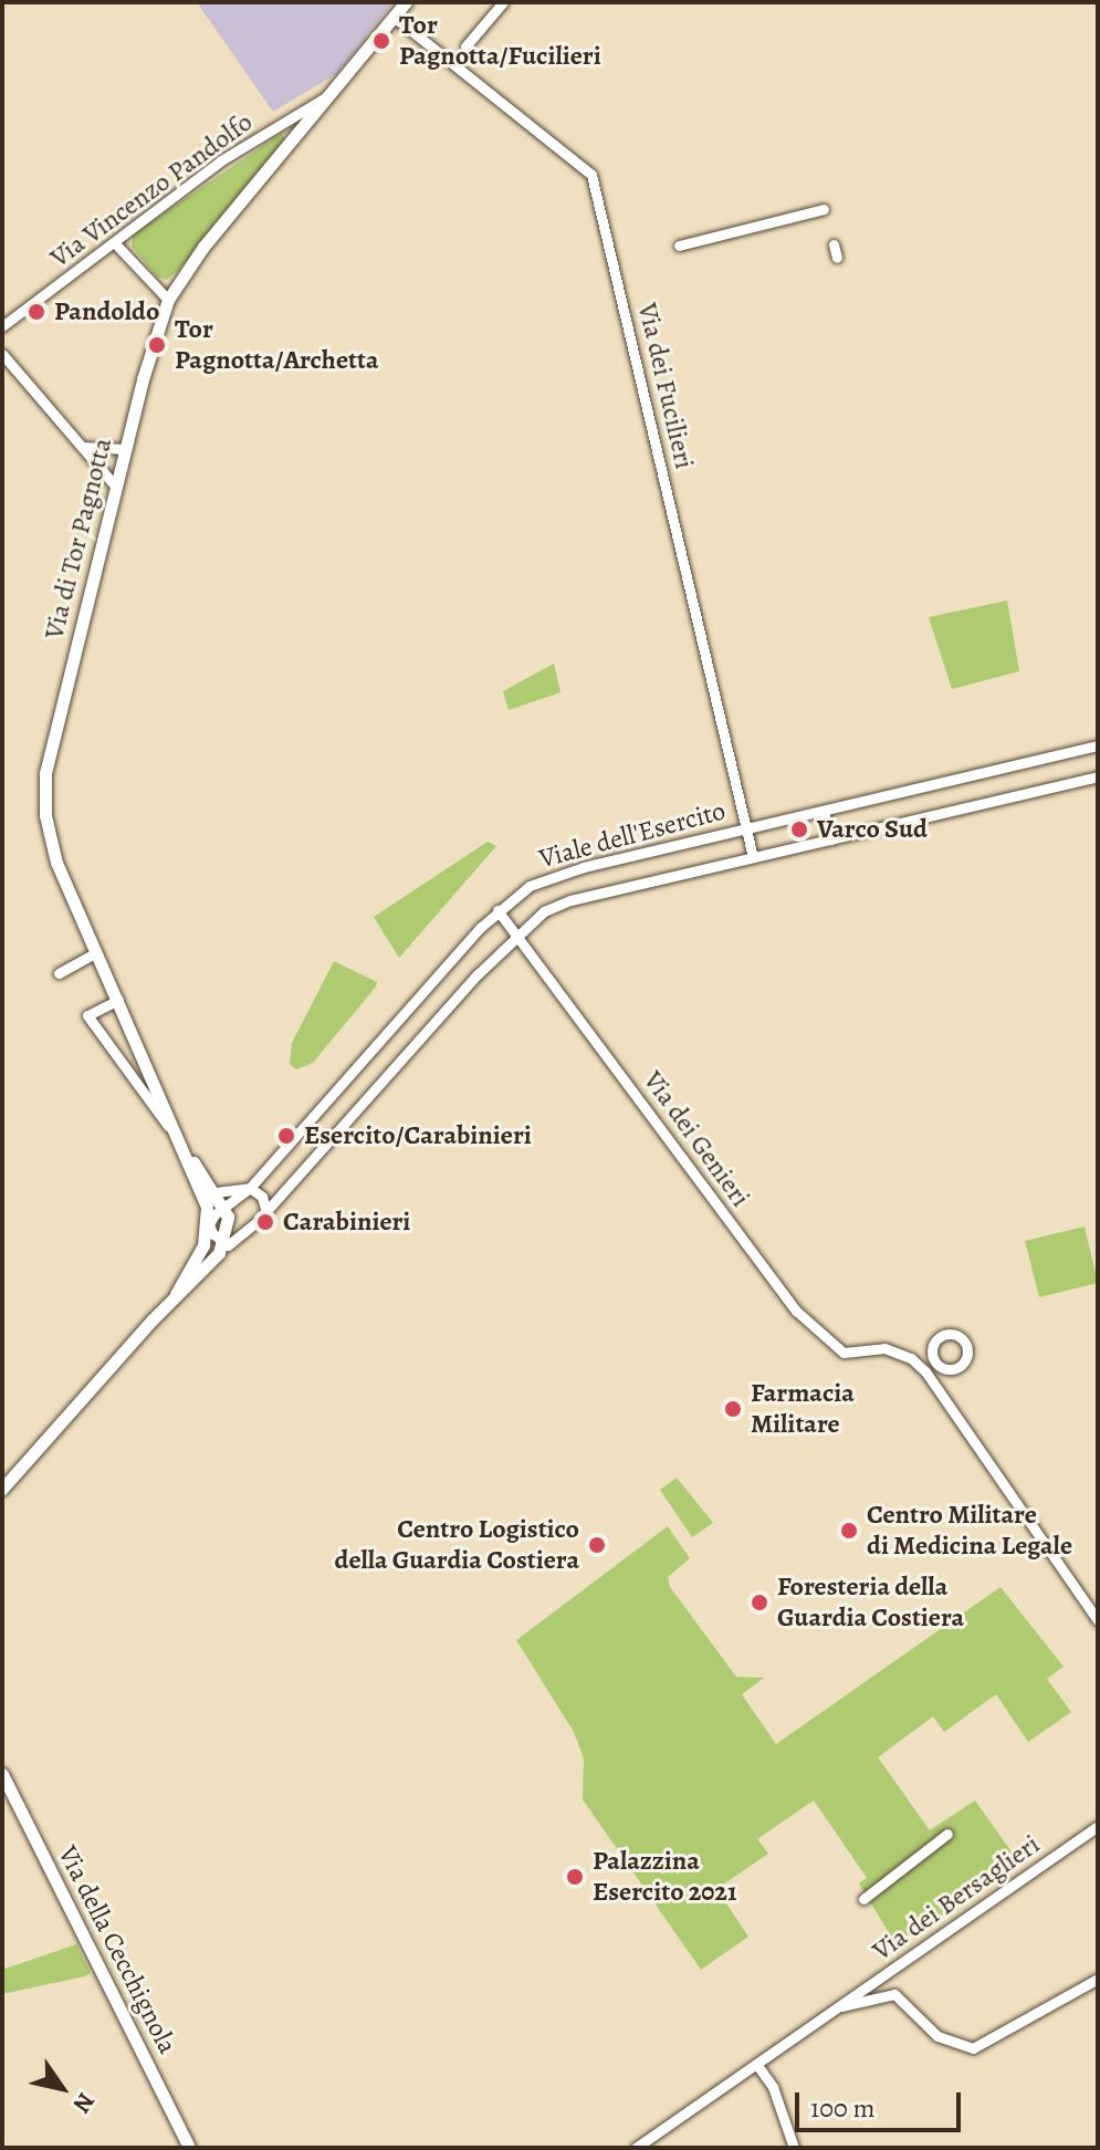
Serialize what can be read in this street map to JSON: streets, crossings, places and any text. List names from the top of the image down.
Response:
{
  "streets": {
    "street": [
      "Via Vincenzo Pandolfo",
      "Via dei Fucilieri",
      "Via di Tor Pagnotta",
      "Viale dell'Esercito",
      "Via dei Genieri",
      "Via dei Bersaglieri",
      "Via della Cecchignola"
    ]
  },
  "crossings": [
    ["Via Vincenzo Pandolfo", "Via di Tor Pagnotta"],
    ["Via dei Fucilieri", "Via di Tor Pagnotta"],
    ["Via dei Fucilieri", "Viale dell'Esercito"],
    ["Via di Tor Pagnotta", "Viale dell'Esercito"],
    ["Viale dell'Esercito", "Via dei Genieri"]
  ],
  "places": [
    "Tor Pagnotta/Fucilieri",
    "Pandoldo",
    "Tor Pagnotta/Archetta",
    "Varco Sud",
    "Esercito/Carabinieri",
    "Carabinieri",
    "Farmacia Militare",
    "Centro Militare di Medicina Legale",
    "Centro Logistico della Guardia Costiera",
    "Foresteria della Guardia Costiera",
    "Palazzina Esercito 2021"
  ],
  "scale_bar": "100 m",
  "north": "bottom right"
}
